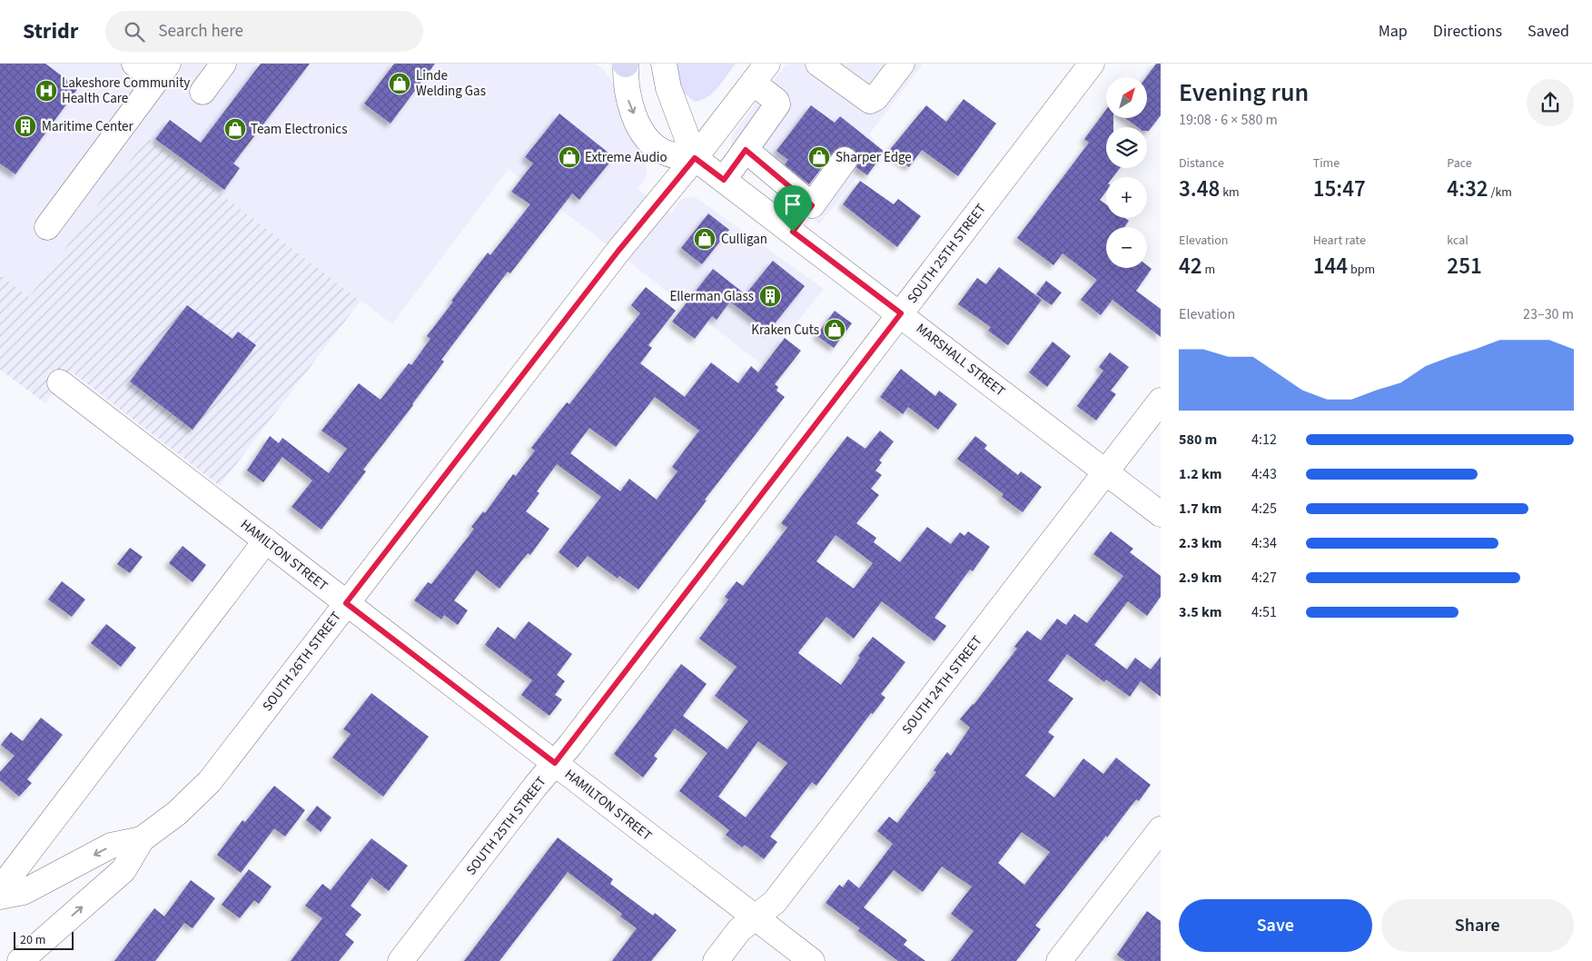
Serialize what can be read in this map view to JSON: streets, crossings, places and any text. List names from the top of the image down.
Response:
{
  "streets": {
    "street": [
      "SOUTH 25TH STREET",
      "MARSHALL STREET",
      "HAMILTON STREET",
      "SOUTH 26TH STREET",
      "SOUTH 24TH STREET"
    ]
  },
  "crossings": [
    ["SOUTH 25TH STREET", "MARSHALL STREET"],
    ["SOUTH 25TH STREET", "HAMILTON STREET"],
    ["MARSHALL STREET", "SOUTH 26TH STREET"],
    ["MARSHALL STREET", "SOUTH 24TH STREET"],
    ["HAMILTON STREET", "SOUTH 26TH STREET"],
    ["HAMILTON STREET", "SOUTH 24TH STREET"]
  ],
  "places": {
    "shop": [
      "Linde Welding Gas",
      "Team Electronics",
      "Extreme Audio",
      "Sharper Edge",
      "Culligan",
      "Kraken Cuts"
    ],
    "hospital": ["Lakeshore Community Health Care"],
    "building": ["Maritime Center", "Ellerman Glass"]
  },
  "scale_bar": "20 m",
  "north": "top right",
  "page": {
    "header": "Stridr",
    "search": "Search here",
    "nav": ["Map", "Directions", "Saved"],
    "heading": ["Evening run", "19:08 · 6 × 580 m"],
    "map_buttons": ["+", "−"],
    "stats": [
      ["Distance", "3.48 km"],
      ["Time", "15:47"],
      ["Pace", "4:32 /km"],
      ["Elevation", "42 m"],
      ["Heart rate", "144 bpm"],
      ["kcal", "251"]
    ],
    "chart": ["Elevation", "23–30 m"],
    "list": [
      {
        "name": "580 m",
        "note": "4:12"
      },
      {
        "name": "1.2 km",
        "note": "4:43"
      },
      {
        "name": "1.7 km",
        "note": "4:25"
      },
      {
        "name": "2.3 km",
        "note": "4:34"
      },
      {
        "name": "2.9 km",
        "note": "4:27"
      },
      {
        "name": "3.5 km",
        "note": "4:51"
      }
    ],
    "buttons": ["Save", "Share"],
    "scale": "20 m"
  }
}
